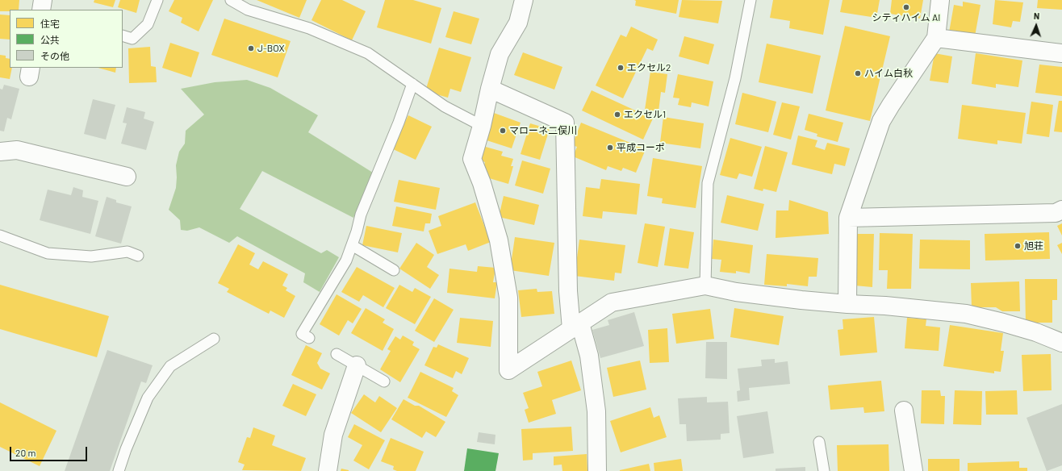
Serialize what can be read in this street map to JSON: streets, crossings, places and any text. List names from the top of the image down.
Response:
{
  "places": [
    "シティハイム AI",
    "J-BOX",
    "エクセル2",
    "ハイム白秋",
    "エクセル1",
    "マローネ二俣川",
    "平成コーポ",
    "旭荘"
  ],
  "legend": ["住宅", "公共", "その他"],
  "scale_bar": "20 m",
  "north": "top"
}
